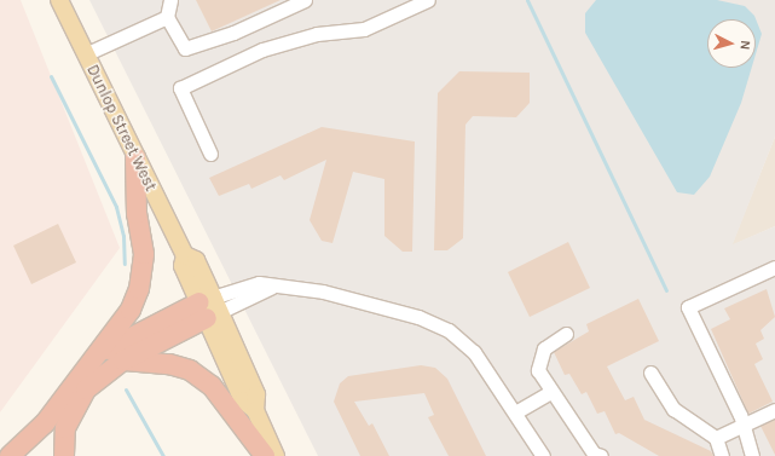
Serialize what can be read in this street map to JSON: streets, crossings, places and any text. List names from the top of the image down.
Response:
{
  "streets": {
    "main road": ["Dunlop Street West"]
  },
  "north": "right"
}
